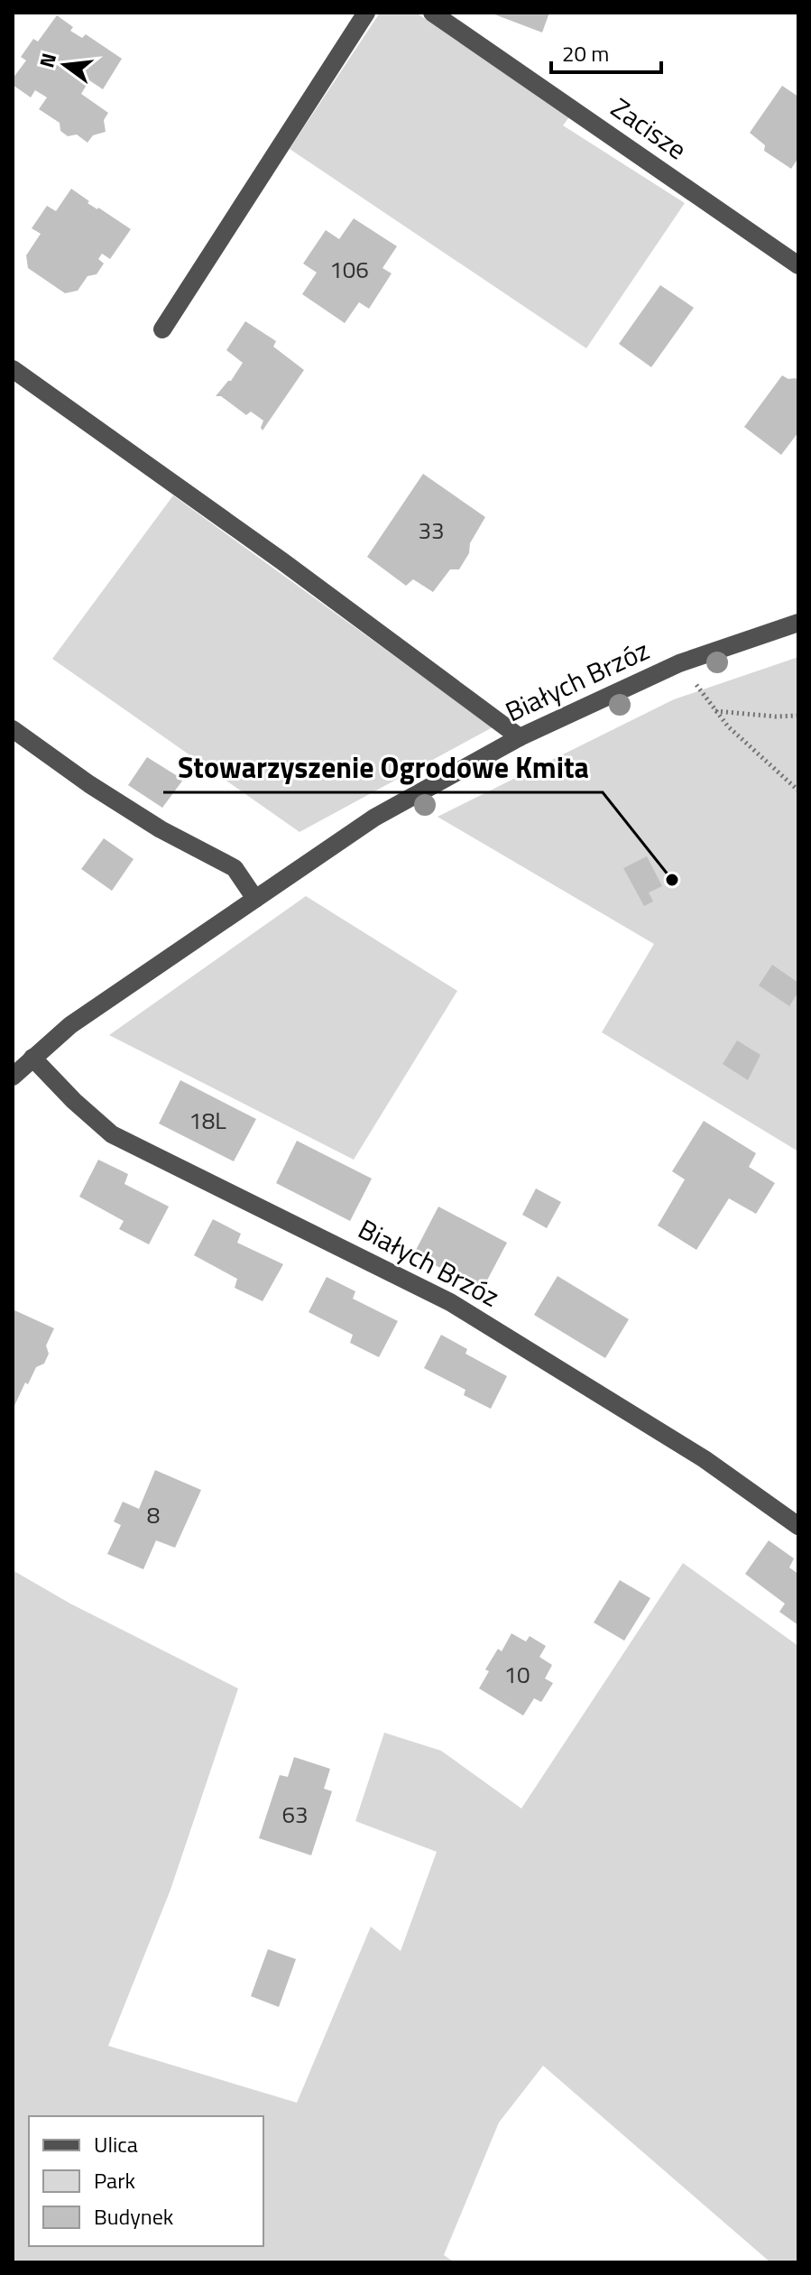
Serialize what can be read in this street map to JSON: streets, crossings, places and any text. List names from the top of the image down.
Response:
{
  "streets": {
    "street": ["Zacisze", "Białych Brzóz"]
  },
  "places": ["Stowarzyszenie Ogrodowe Kmita"],
  "house_numbers": [
    "106",
    "33",
    "18L",
    "8",
    "10",
    "63"
  ],
  "legend": ["Ulica", "Park", "Budynek"],
  "scale_bar": "20 m",
  "north": "left"
}
